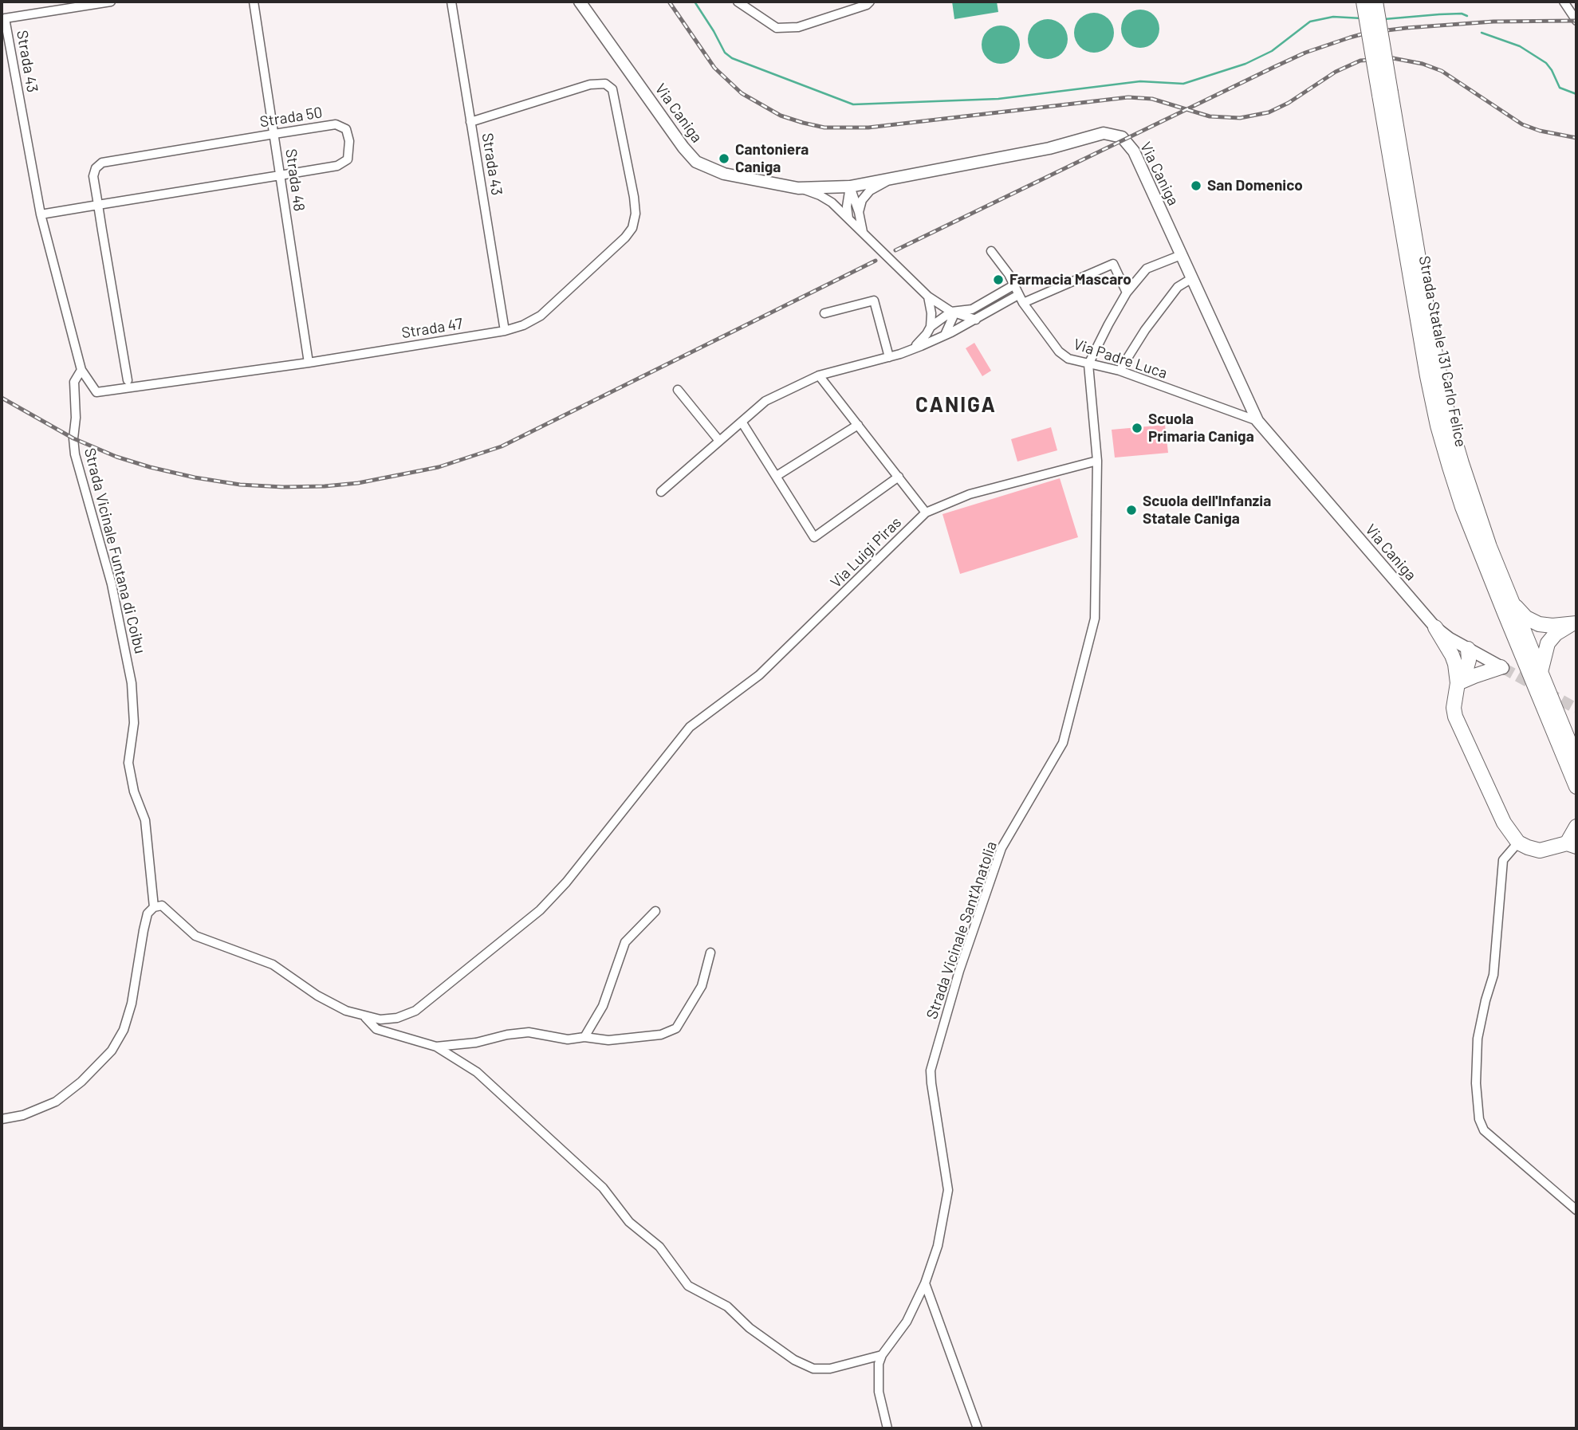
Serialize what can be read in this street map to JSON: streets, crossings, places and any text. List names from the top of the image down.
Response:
{
  "streets": {
    "highway": ["Strada Statale 131 Carlo Felice"],
    "street": [
      "Strada 43",
      "Via Caniga",
      "Strada 50",
      "Strada 48",
      "Strada 47",
      "Via Padre Luca",
      "Strada Vicinale Funtana di Coibu",
      "Via Luigi Piras",
      "Strada Vicinale Sant'Anatolia"
    ]
  },
  "crossings": [
    ["Strada 43", "Strada 50"],
    ["Strada 43", "Strada 47"],
    ["Via Caniga", "Via Padre Luca"],
    ["Strada 50", "Strada 48"],
    ["Strada 50", "Strada 47"],
    ["Strada 48", "Strada 47"],
    ["Strada 47", "Strada Vicinale Funtana di Coibu"],
    ["Via Padre Luca", "Strada Vicinale Sant'Anatolia"],
    ["Via Luigi Piras", "Strada Vicinale Sant'Anatolia"]
  ],
  "districts": ["CANIGA"],
  "places": [
    "Cantoniera Caniga",
    "San Domenico",
    "Farmacia Mascaro",
    "Scuola Primaria Caniga",
    "Scuola dell'Infanzia Statale Caniga"
  ]
}
